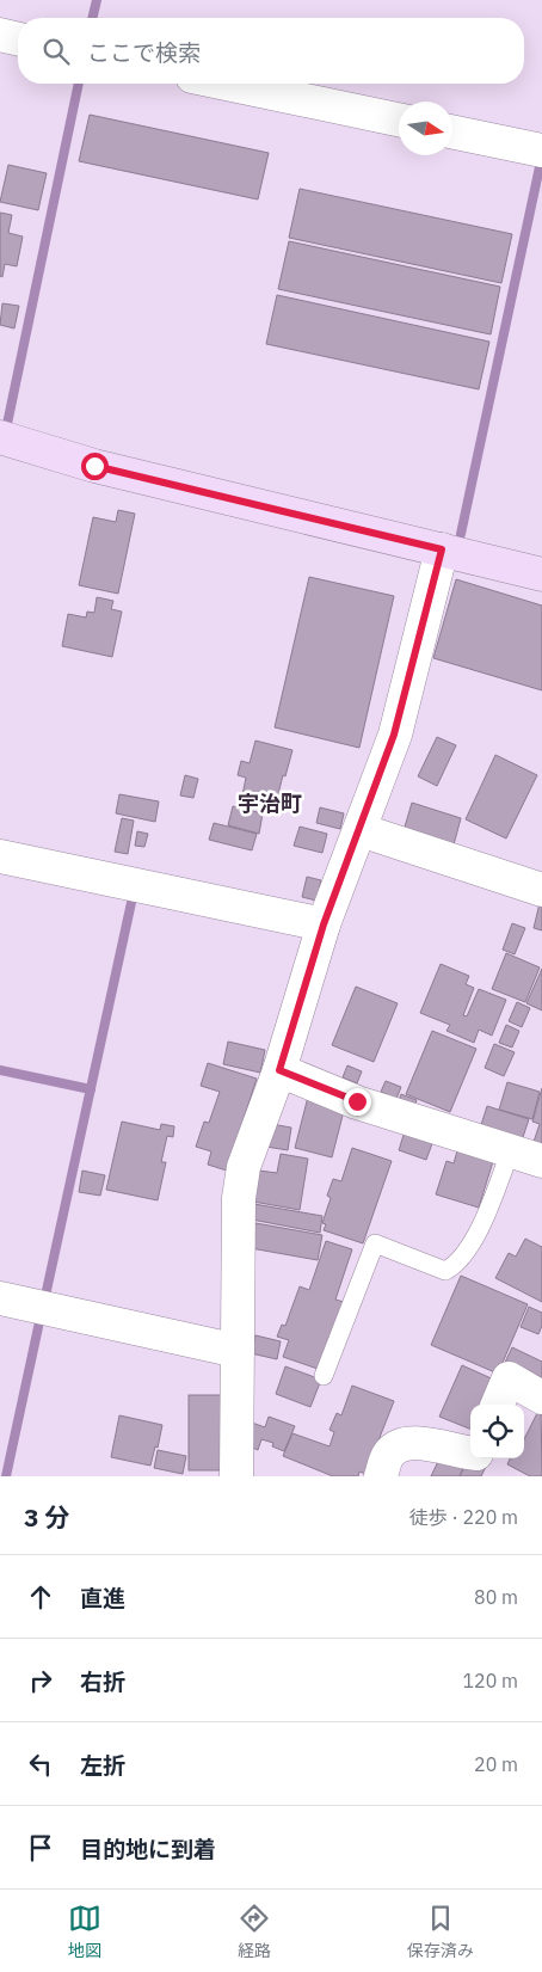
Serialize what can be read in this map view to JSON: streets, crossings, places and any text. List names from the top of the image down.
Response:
{
  "districts": ["宇治町"],
  "north": "right",
  "page": {
    "search": "ここで検索",
    "heading": ["3 分", "徒歩 · 220 m"],
    "list": [
      ["直進", "80 m"],
      ["右折", "120 m"],
      ["左折", "20 m"],
      "目的地に到着"
    ],
    "nav": ["地図", "経路", "保存済み"]
  }
}
